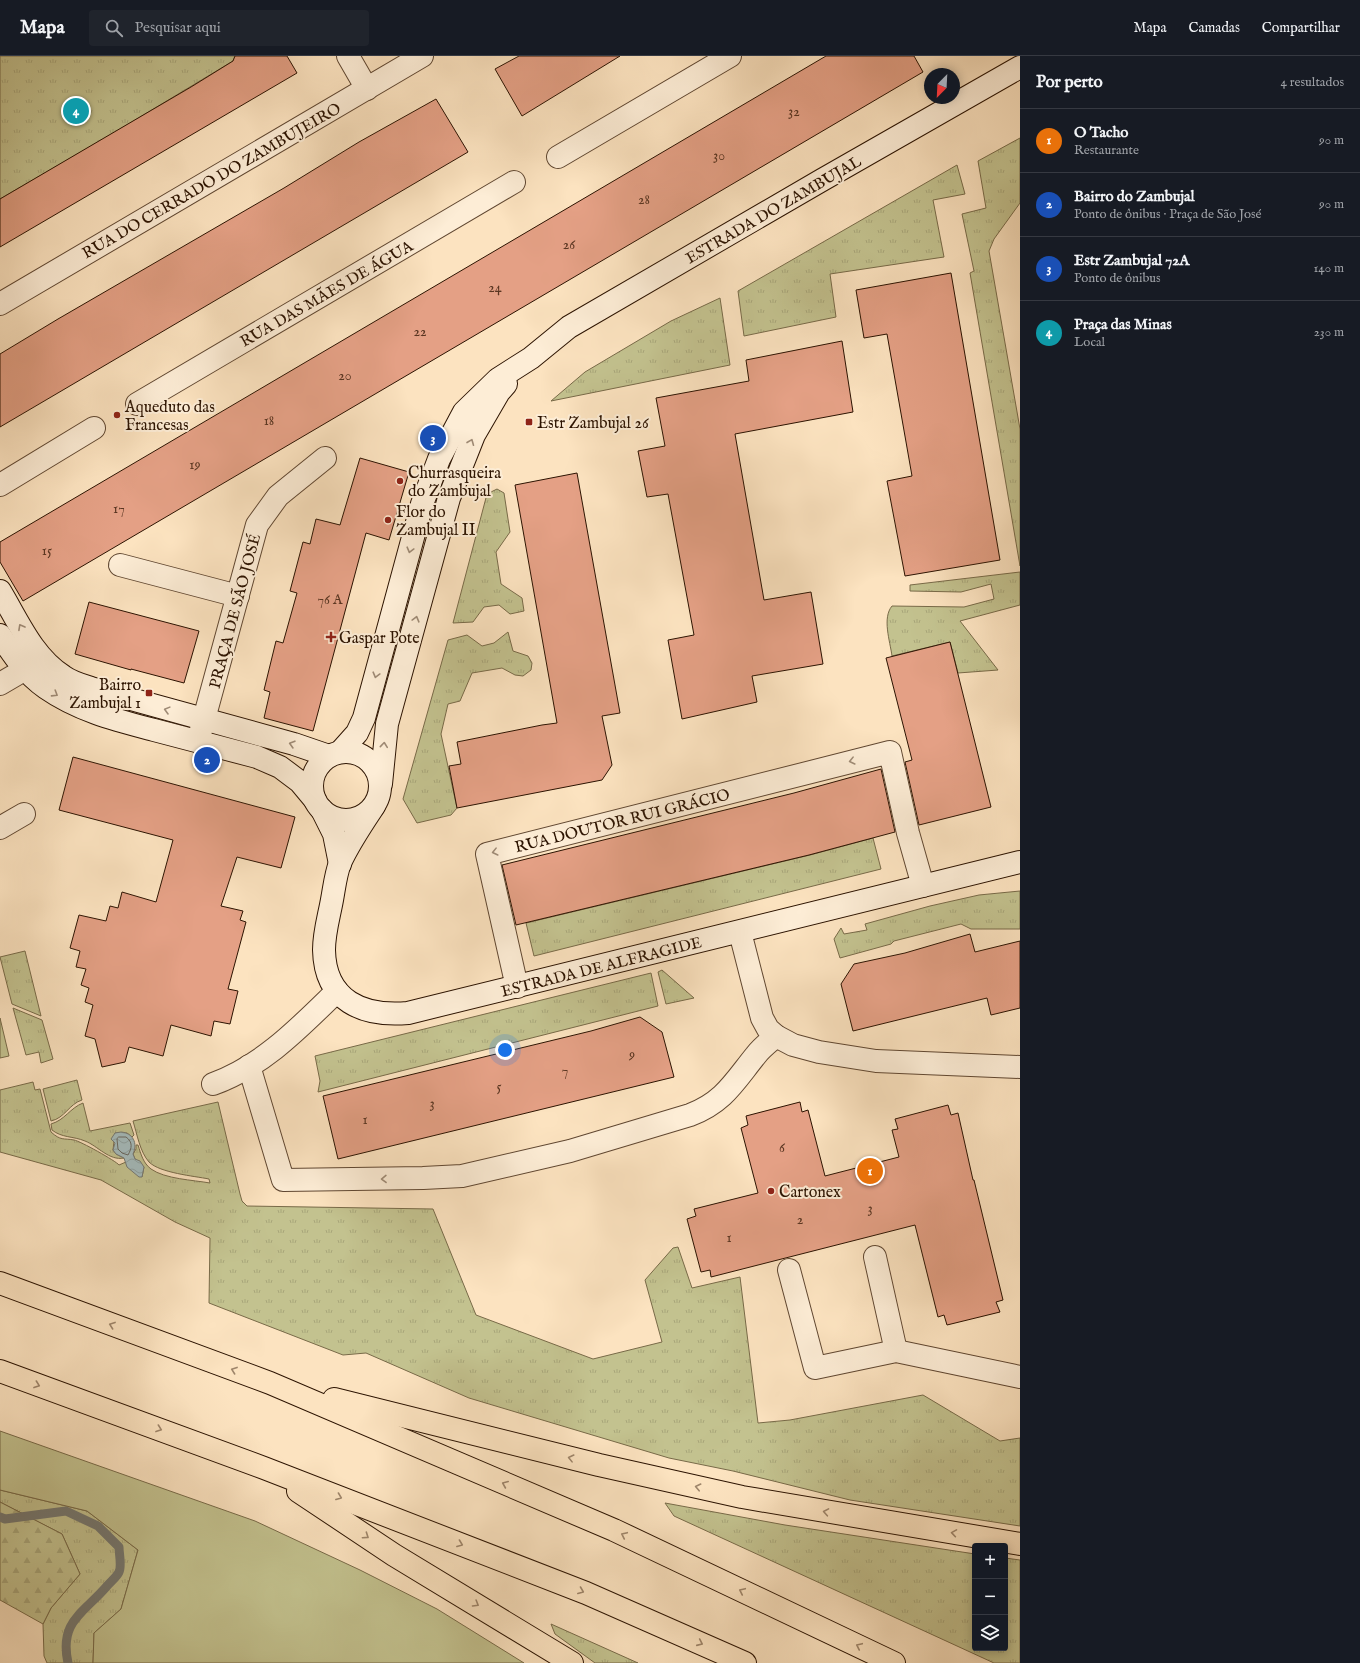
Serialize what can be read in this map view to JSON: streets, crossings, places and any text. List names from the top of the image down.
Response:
{
  "streets": {
    "street": [
      "RUA DO CERRADO DO ZAMBUJEIRO",
      "ESTRADA DO ZAMBUJAL",
      "RUA DAS MÃES DE ÁGUA",
      "PRAÇA DE SÃO JOSÉ",
      "RUA DOUTOR RUI GRÁCIO",
      "ESTRADA DE ALFRAGIDE"
    ]
  },
  "crossings": [
    ["RUA DOUTOR RUI GRÁCIO", "ESTRADA DE ALFRAGIDE"]
  ],
  "places": {
    "other": [
      "Aqueduto das Francesas",
      "Churrasqueira do Zambujal",
      "Flor do Zambujal II",
      "Cartonex"
    ],
    "transit": ["Estr Zambujal 26", "Bairro Zambujal 1"],
    "health": ["Gaspar Pote"]
  },
  "house_numbers": [
    "32",
    "30",
    "28",
    "26",
    "24",
    "22",
    "20",
    "18",
    "19",
    "17",
    "15",
    "76 A",
    "9",
    "7",
    "5",
    "3",
    "1",
    "6",
    "3",
    "2",
    "1"
  ],
  "north": "bottom left",
  "page": {
    "header": "Mapa",
    "search": "Pesquisar aqui",
    "nav": ["Mapa", "Camadas", "Compartilhar"],
    "heading": ["Por perto", "4 resultados"],
    "pins": [
      "4",
      "3",
      "2",
      "1"
    ],
    "list": [
      {
        "mark": "1",
        "name": "O Tacho",
        "note": "Restaurante",
        "value": "90 m"
      },
      {
        "mark": "2",
        "name": "Bairro do Zambujal",
        "note": "Ponto de ônibus · Praça de São José",
        "value": "90 m"
      },
      {
        "mark": "3",
        "name": "Estr Zambujal 72A",
        "note": "Ponto de ônibus",
        "value": "140 m"
      },
      {
        "mark": "4",
        "name": "Praça das Minas",
        "note": "Local",
        "value": "230 m"
      }
    ],
    "map_buttons": ["+", "−"]
  }
}
